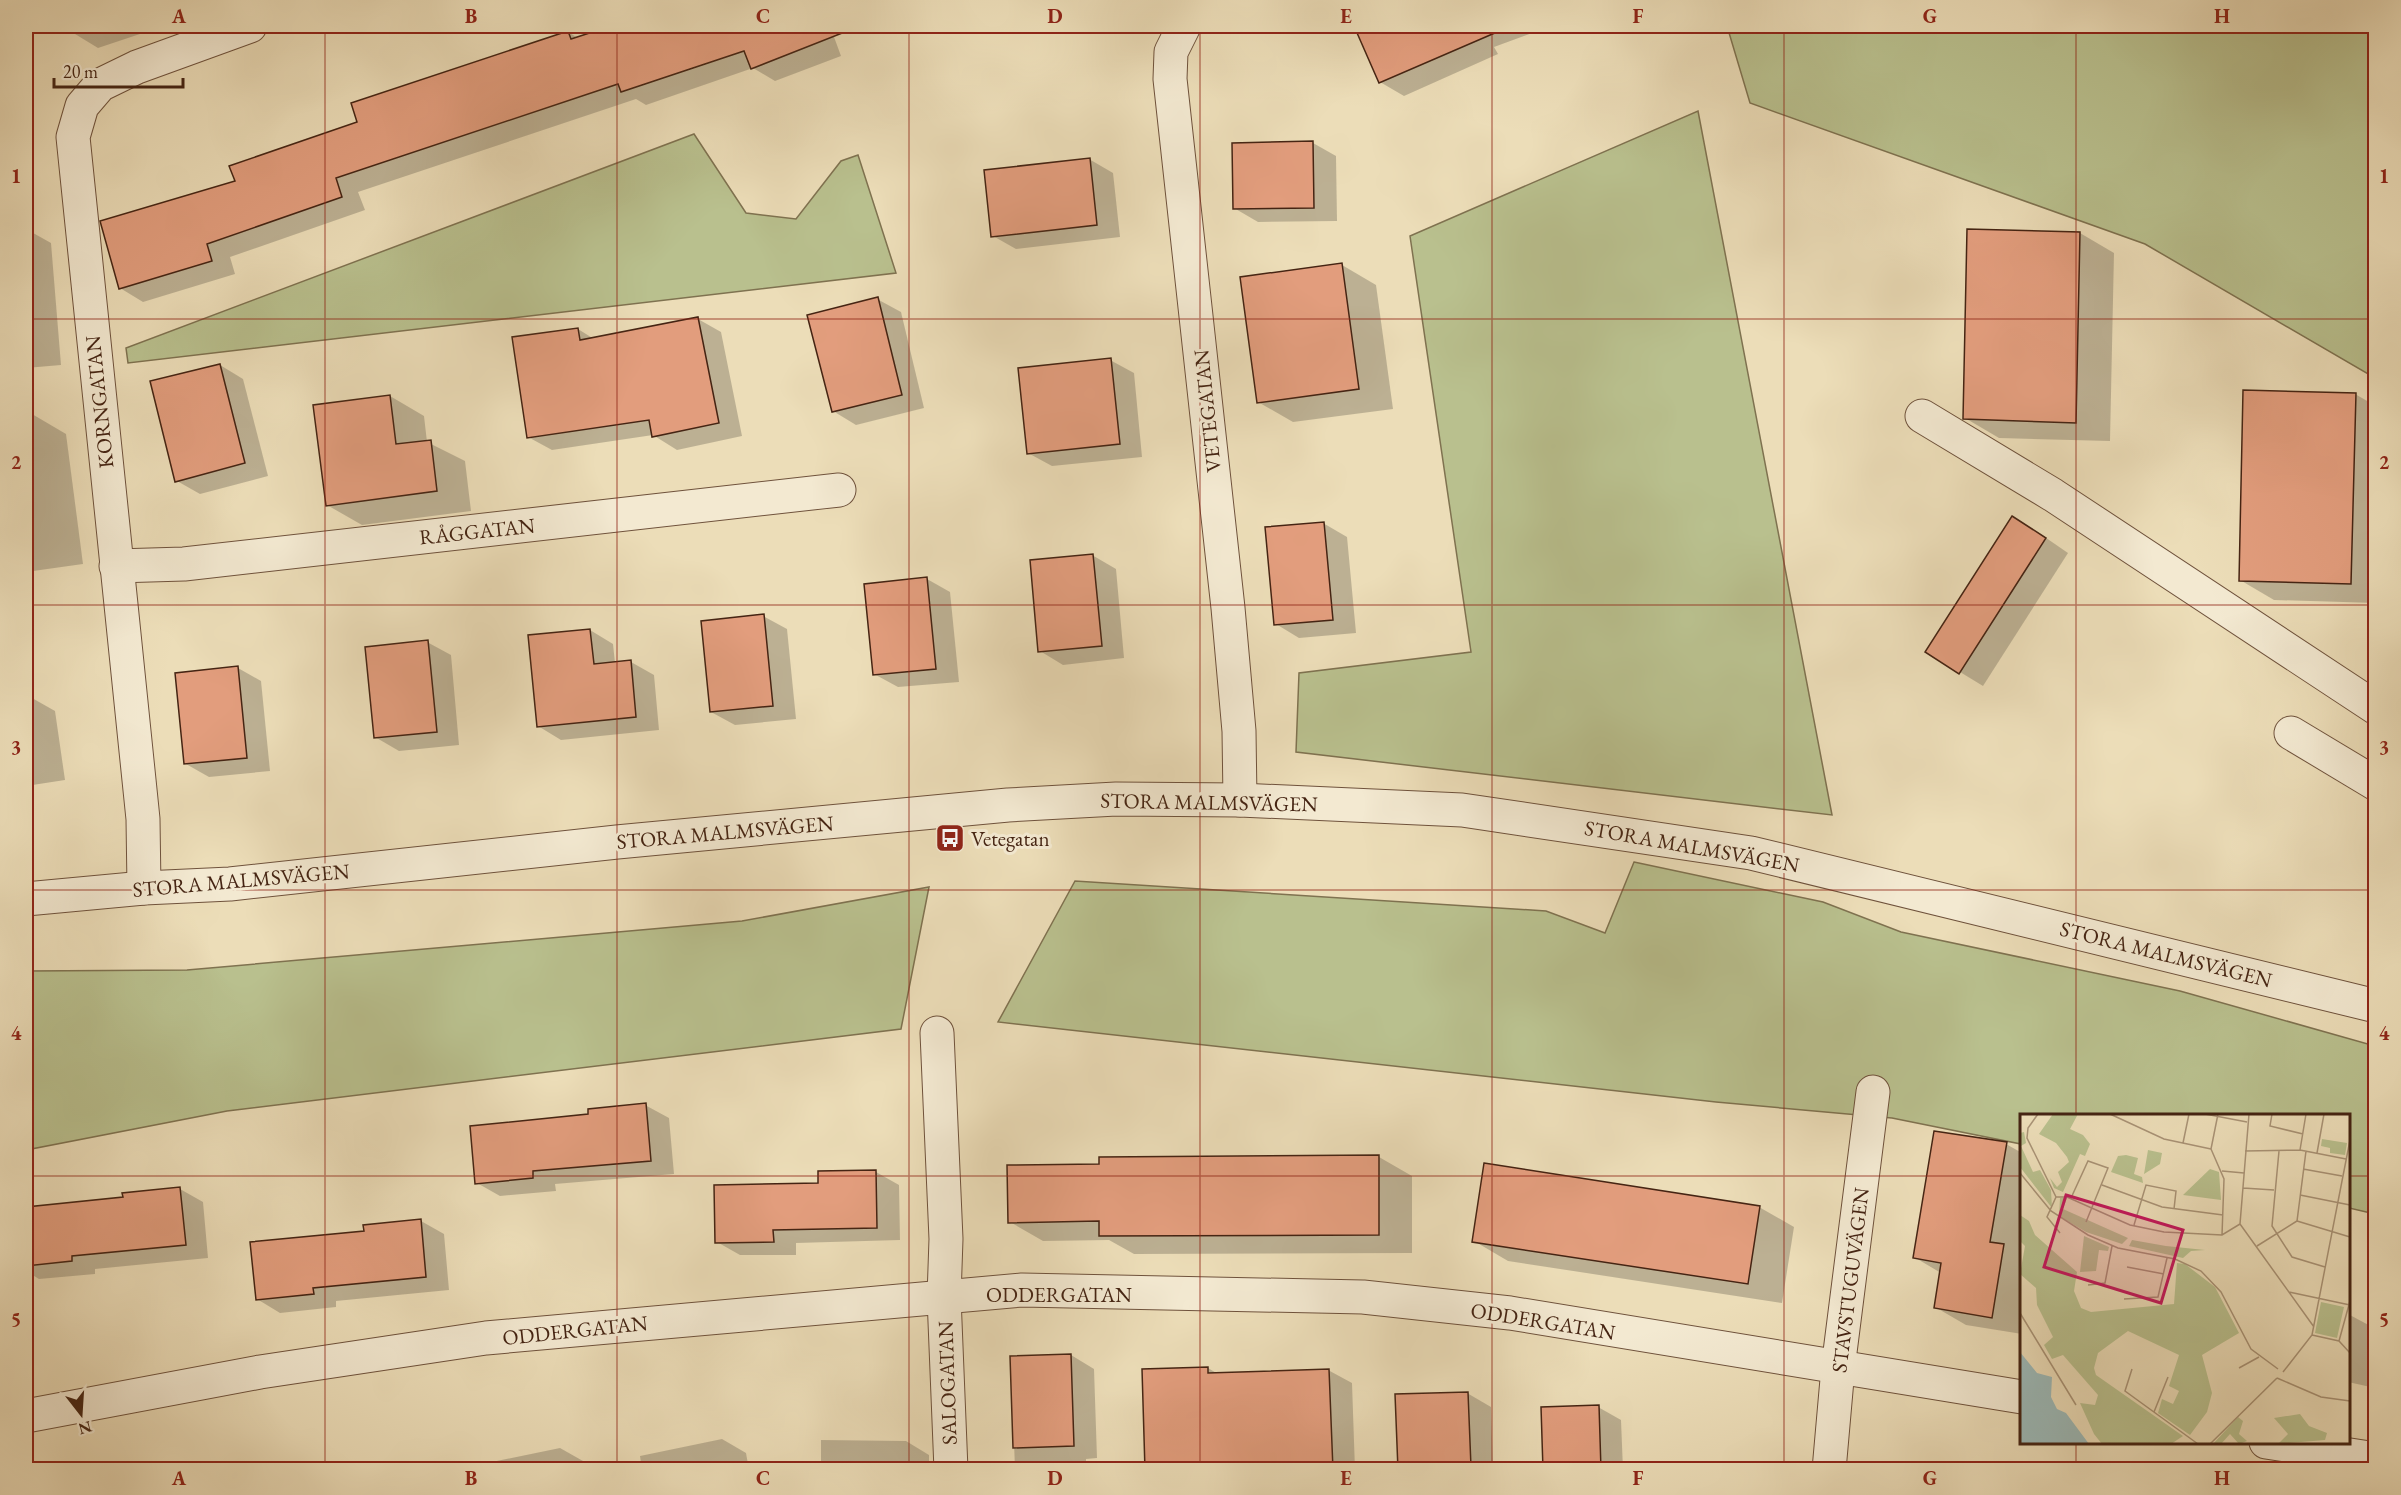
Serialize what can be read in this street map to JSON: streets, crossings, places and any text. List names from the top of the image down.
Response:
{
  "streets": {
    "street": [
      "KORNGATAN",
      "VETEGATAN",
      "RÅGGATAN",
      "STORA MALMSVÄGEN",
      "STAVSTUGUVÄGEN",
      "ODDERGATAN",
      "SALOGATAN"
    ]
  },
  "crossings": [
    ["KORNGATAN", "RÅGGATAN"],
    ["KORNGATAN", "STORA MALMSVÄGEN"],
    ["VETEGATAN", "STORA MALMSVÄGEN"],
    ["STAVSTUGUVÄGEN", "ODDERGATAN"],
    ["ODDERGATAN", "SALOGATAN"]
  ],
  "places": {
    "bus stop": ["Vetegatan"]
  },
  "scale_bar": "20 m",
  "north": "bottom",
  "grid": {
    "columns": [
      "A",
      "B",
      "C",
      "D",
      "E",
      "F",
      "G",
      "H"
    ],
    "rows": [
      "1",
      "2",
      "3",
      "4",
      "5"
    ]
  }
}
